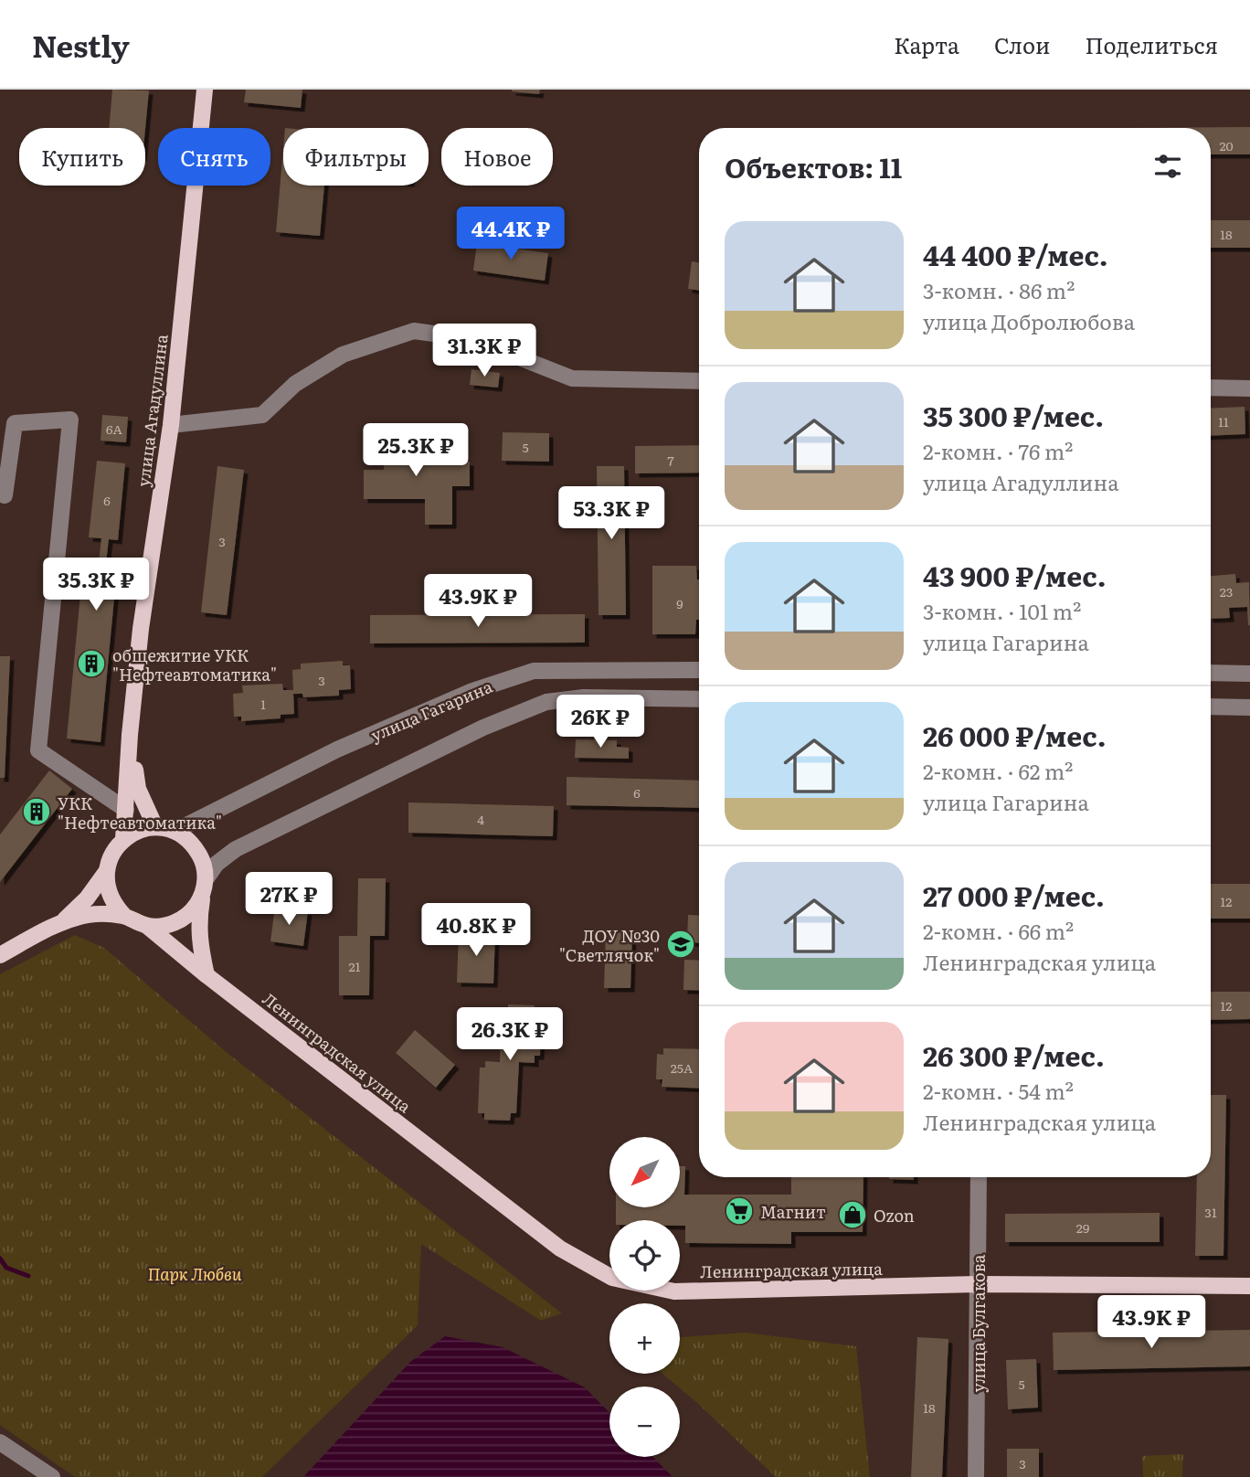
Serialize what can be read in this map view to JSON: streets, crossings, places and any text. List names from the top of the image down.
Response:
{
  "streets": {
    "main road": ["улица Агадуллина", "Ленинградская улица"],
    "street": ["улица Гагарина", "улица Булгакова"]
  },
  "crossings": [
    ["улица Гагарина", "Ленинградская улица"],
    ["Ленинградская улица", "улица Булгакова"]
  ],
  "parks": ["Парк Любви"],
  "places": {
    "building": ["общежитие УКК \"Нефтеавтоматика\"", "УКК \"Нефтеавтоматика\""],
    "school or university": ["ДОУ №30 \"Светлячок\""],
    "supermarket": ["Магнит"],
    "shop": ["Ozon"]
  },
  "house_numbers": [
    "20",
    "18",
    "11",
    "6А",
    "5",
    "7",
    "6",
    "3",
    "23",
    "9",
    "3",
    "1",
    "6",
    "4",
    "12",
    "21",
    "12",
    "25А",
    "31",
    "29",
    "5",
    "18",
    "3"
  ],
  "north": "bottom left",
  "page": {
    "header": "Nestly",
    "nav": ["Карта", "Слои", "Поделиться"],
    "chip": [
      "Купить",
      "Снять",
      "Фильтры",
      "Новое"
    ],
    "heading": "Объектов: 11",
    "list": [
      {
        "name": "44 400 ₽/мес.",
        "note": "3-комн. · 86 m² · улица Добролюбова"
      },
      {
        "name": "35 300 ₽/мес.",
        "note": "2-комн. · 76 m² · улица Агадуллина"
      },
      {
        "name": "43 900 ₽/мес.",
        "note": "3-комн. · 101 m² · улица Гагарина"
      },
      {
        "name": "26 000 ₽/мес.",
        "note": "2-комн. · 62 m² · улица Гагарина"
      },
      {
        "name": "27 000 ₽/мес.",
        "note": "2-комн. · 66 m² · Ленинградская улица"
      },
      {
        "name": "26 300 ₽/мес.",
        "note": "2-комн. · 54 m² · Ленинградская улица"
      }
    ],
    "price": [
      "44.4K ₽",
      "31.3K ₽",
      "25.3K ₽",
      "53.3K ₽",
      "35.3K ₽",
      "43.9K ₽",
      "26K ₽",
      "27K ₽",
      "40.8K ₽",
      "26.3K ₽",
      "43.9K ₽"
    ],
    "map_buttons": ["+", "−"]
  }
}
